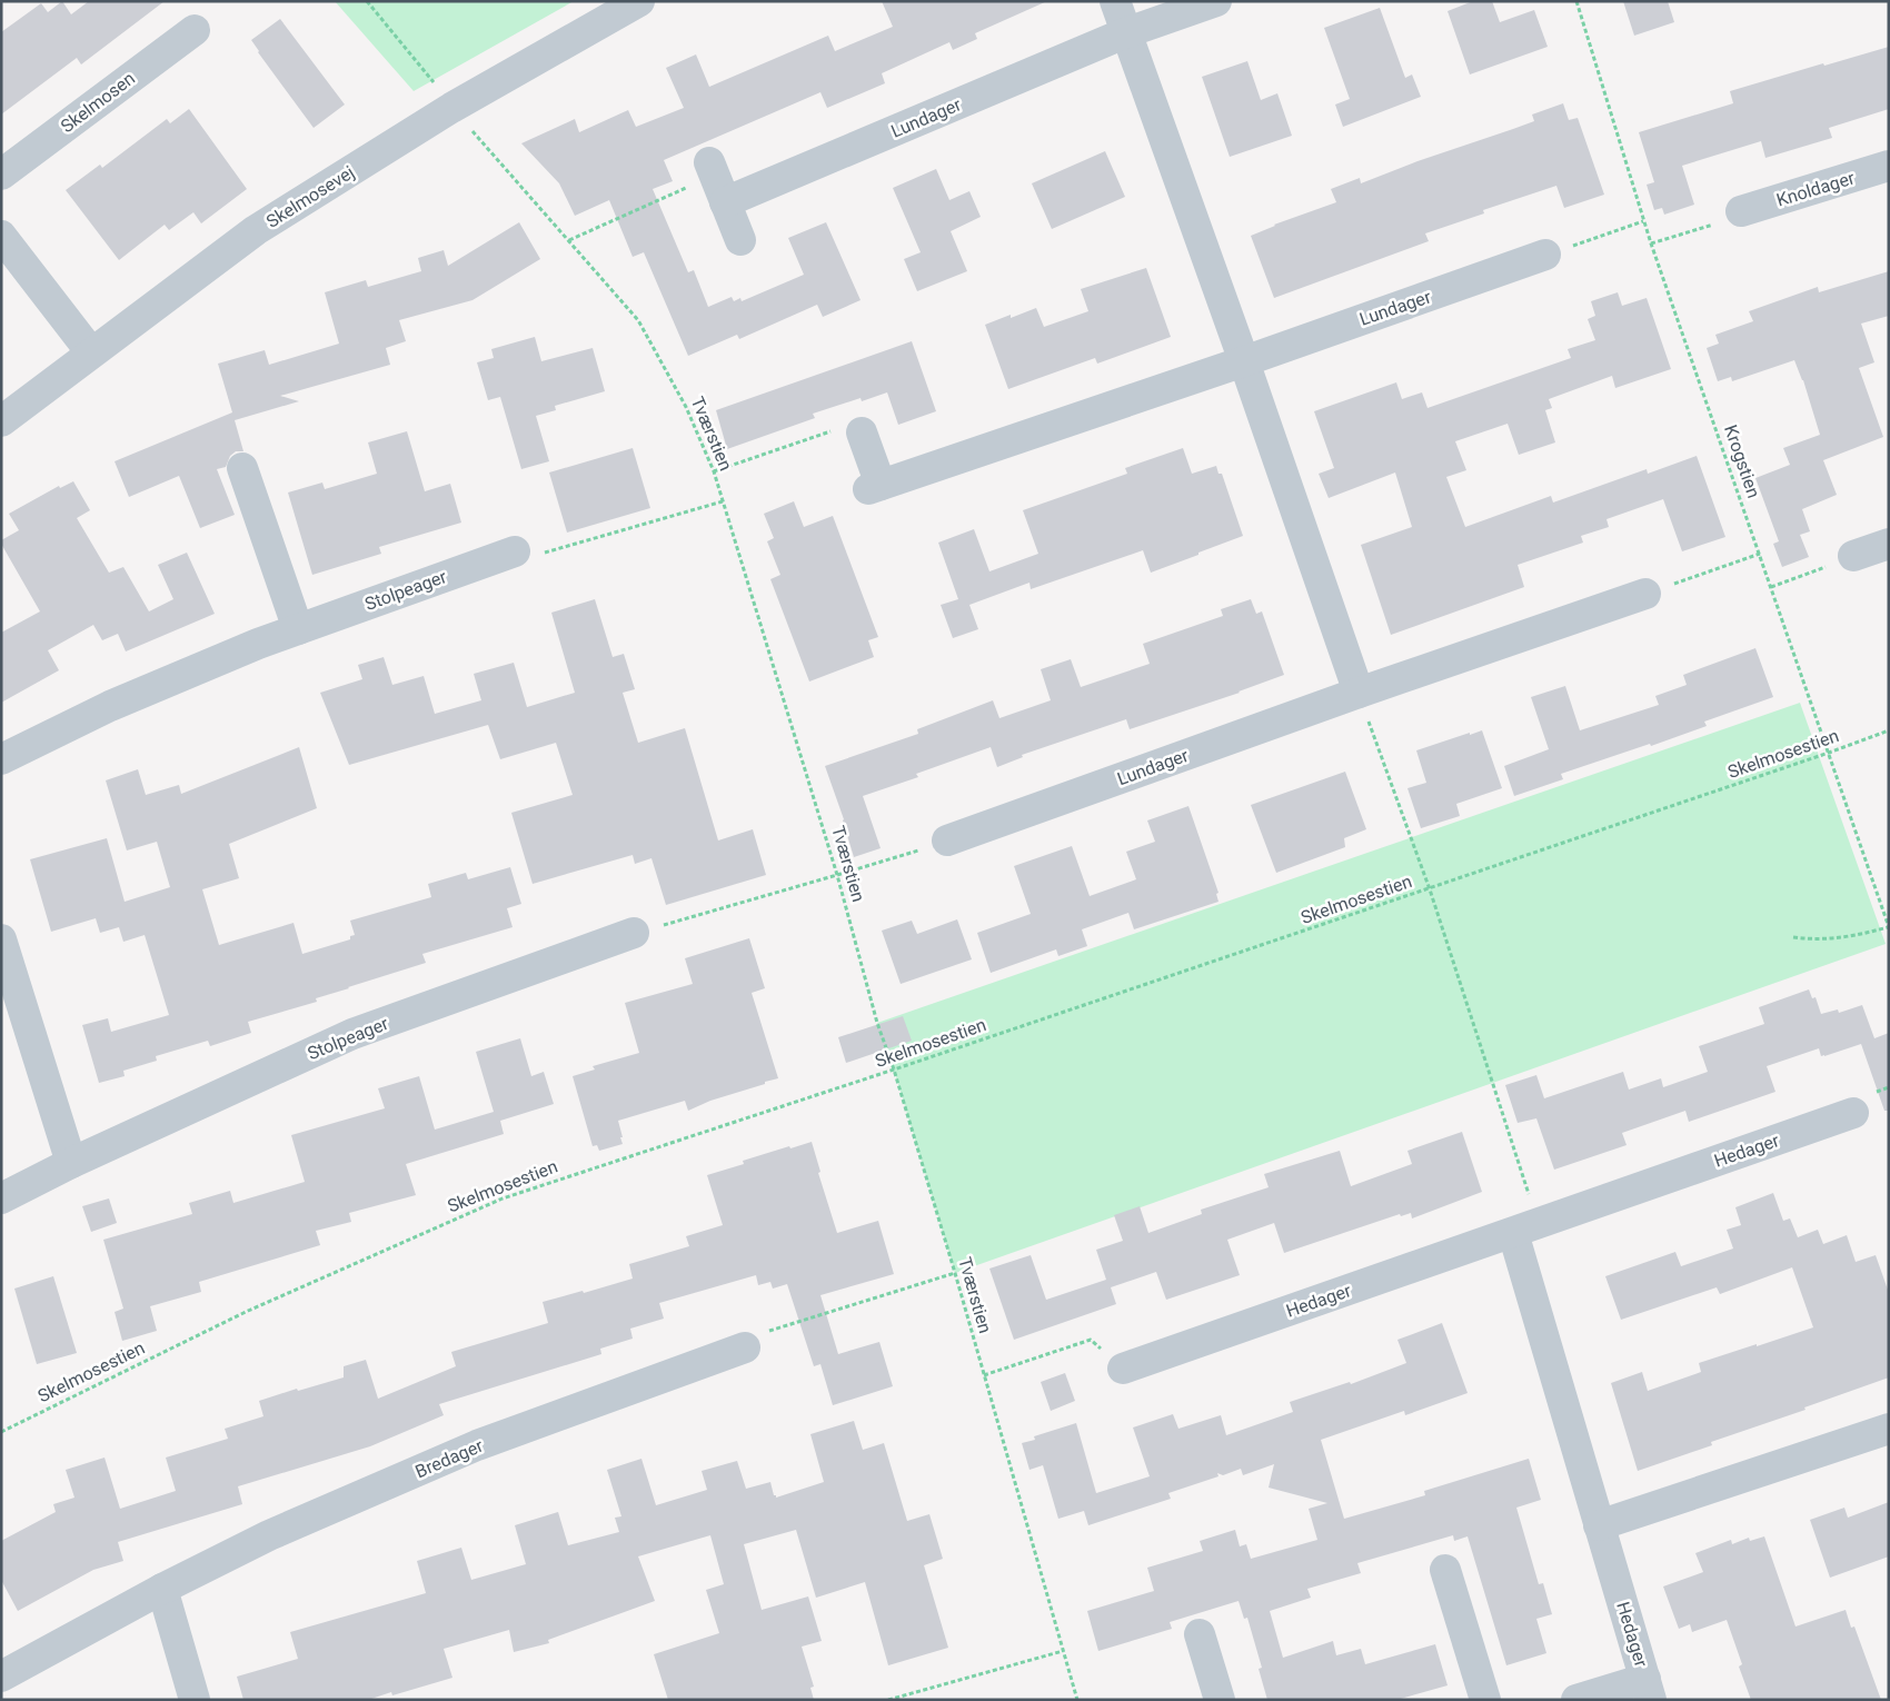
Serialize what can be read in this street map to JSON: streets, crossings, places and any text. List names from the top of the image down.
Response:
{
  "streets": {
    "street": [
      "Skelmosen",
      "Lundager",
      "Knoldager",
      "Skelmosevej",
      "Stolpeager",
      "Hedager",
      "Bredager"
    ],
    "path": ["Tværstien", "Krogstien", "Skelmosestien"]
  },
  "crossings": [
    ["Skelmosevej", "Tværstien"],
    ["Tværstien", "Skelmosestien"],
    ["Krogstien", "Skelmosestien"]
  ]
}
